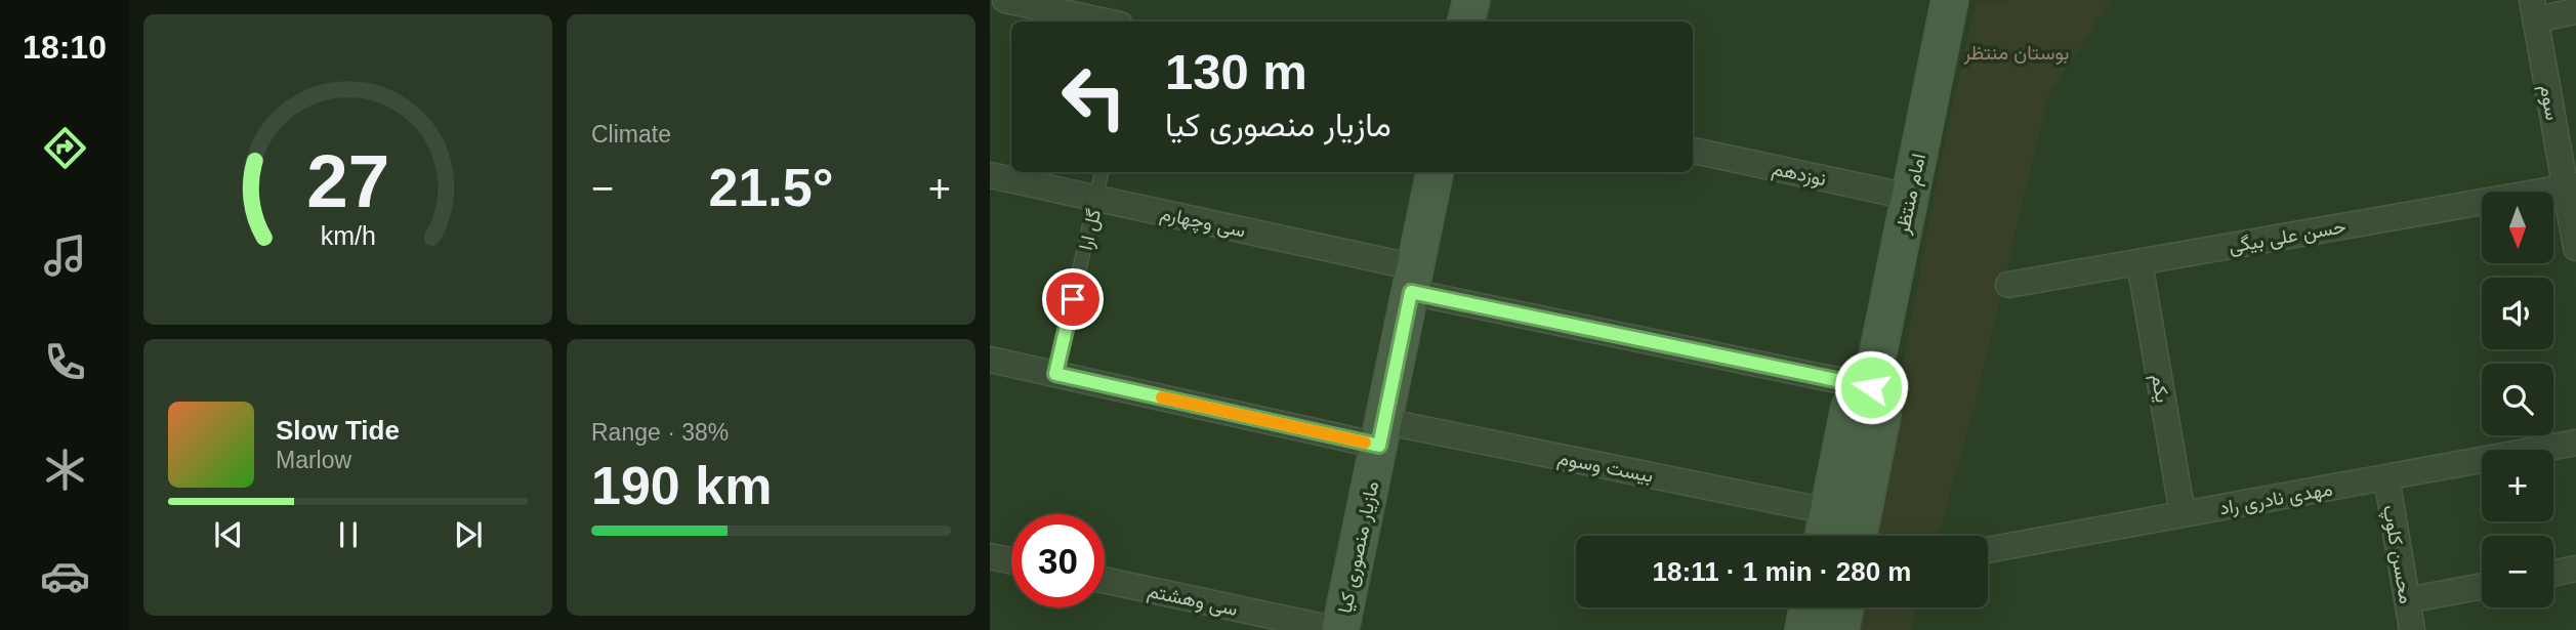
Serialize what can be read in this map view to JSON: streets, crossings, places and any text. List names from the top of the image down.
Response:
{
  "streets": {
    "main road": ["امام منتظر", "مازیار منصوری کیا"],
    "street": [
      "سوم",
      "نوزدهم",
      "سی وچهارم",
      "حسن علی بیگی",
      "یکم",
      "بیست وسوم",
      "مهدی نادری راد",
      "محسن کلوپ",
      "سی وهشتم"
    ],
    "lane": ["گل ارا"]
  },
  "crossings": [
    ["سوم", "حسن علی بیگی"],
    ["نوزدهم", "امام منتظر"],
    ["امام منتظر", "سی وچهارم"],
    ["امام منتظر", "بیست وسوم"],
    ["سی وچهارم", "گل ارا"],
    ["سی وچهارم", "مازیار منصوری کیا"],
    ["گل ارا", "بیست وسوم"],
    ["حسن علی بیگی", "یکم"],
    ["یکم", "مهدی نادری راد"],
    ["بیست وسوم", "مازیار منصوری کیا"],
    ["مهدی نادری راد", "محسن کلوپ"],
    ["مازیار منصوری کیا", "سی وهشتم"]
  ],
  "parks": ["بوستان منتظر"],
  "north": "bottom",
  "page": {
    "tabs": "18:10",
    "tile": [
      "Climate",
      ["Range · 38%", "190 km"]
    ],
    "turn": ["130 m", "مازیار منصوری کیا"],
    "heat": ["−", "21.5°", "+"],
    "map_buttons": ["+", "−"],
    "song": ["Slow Tide", "Marlow"],
    "limit": "30",
    "trip": "18:11 · 1 min · 280 m",
    "gauge": ["27", "km/h"]
  }
}
